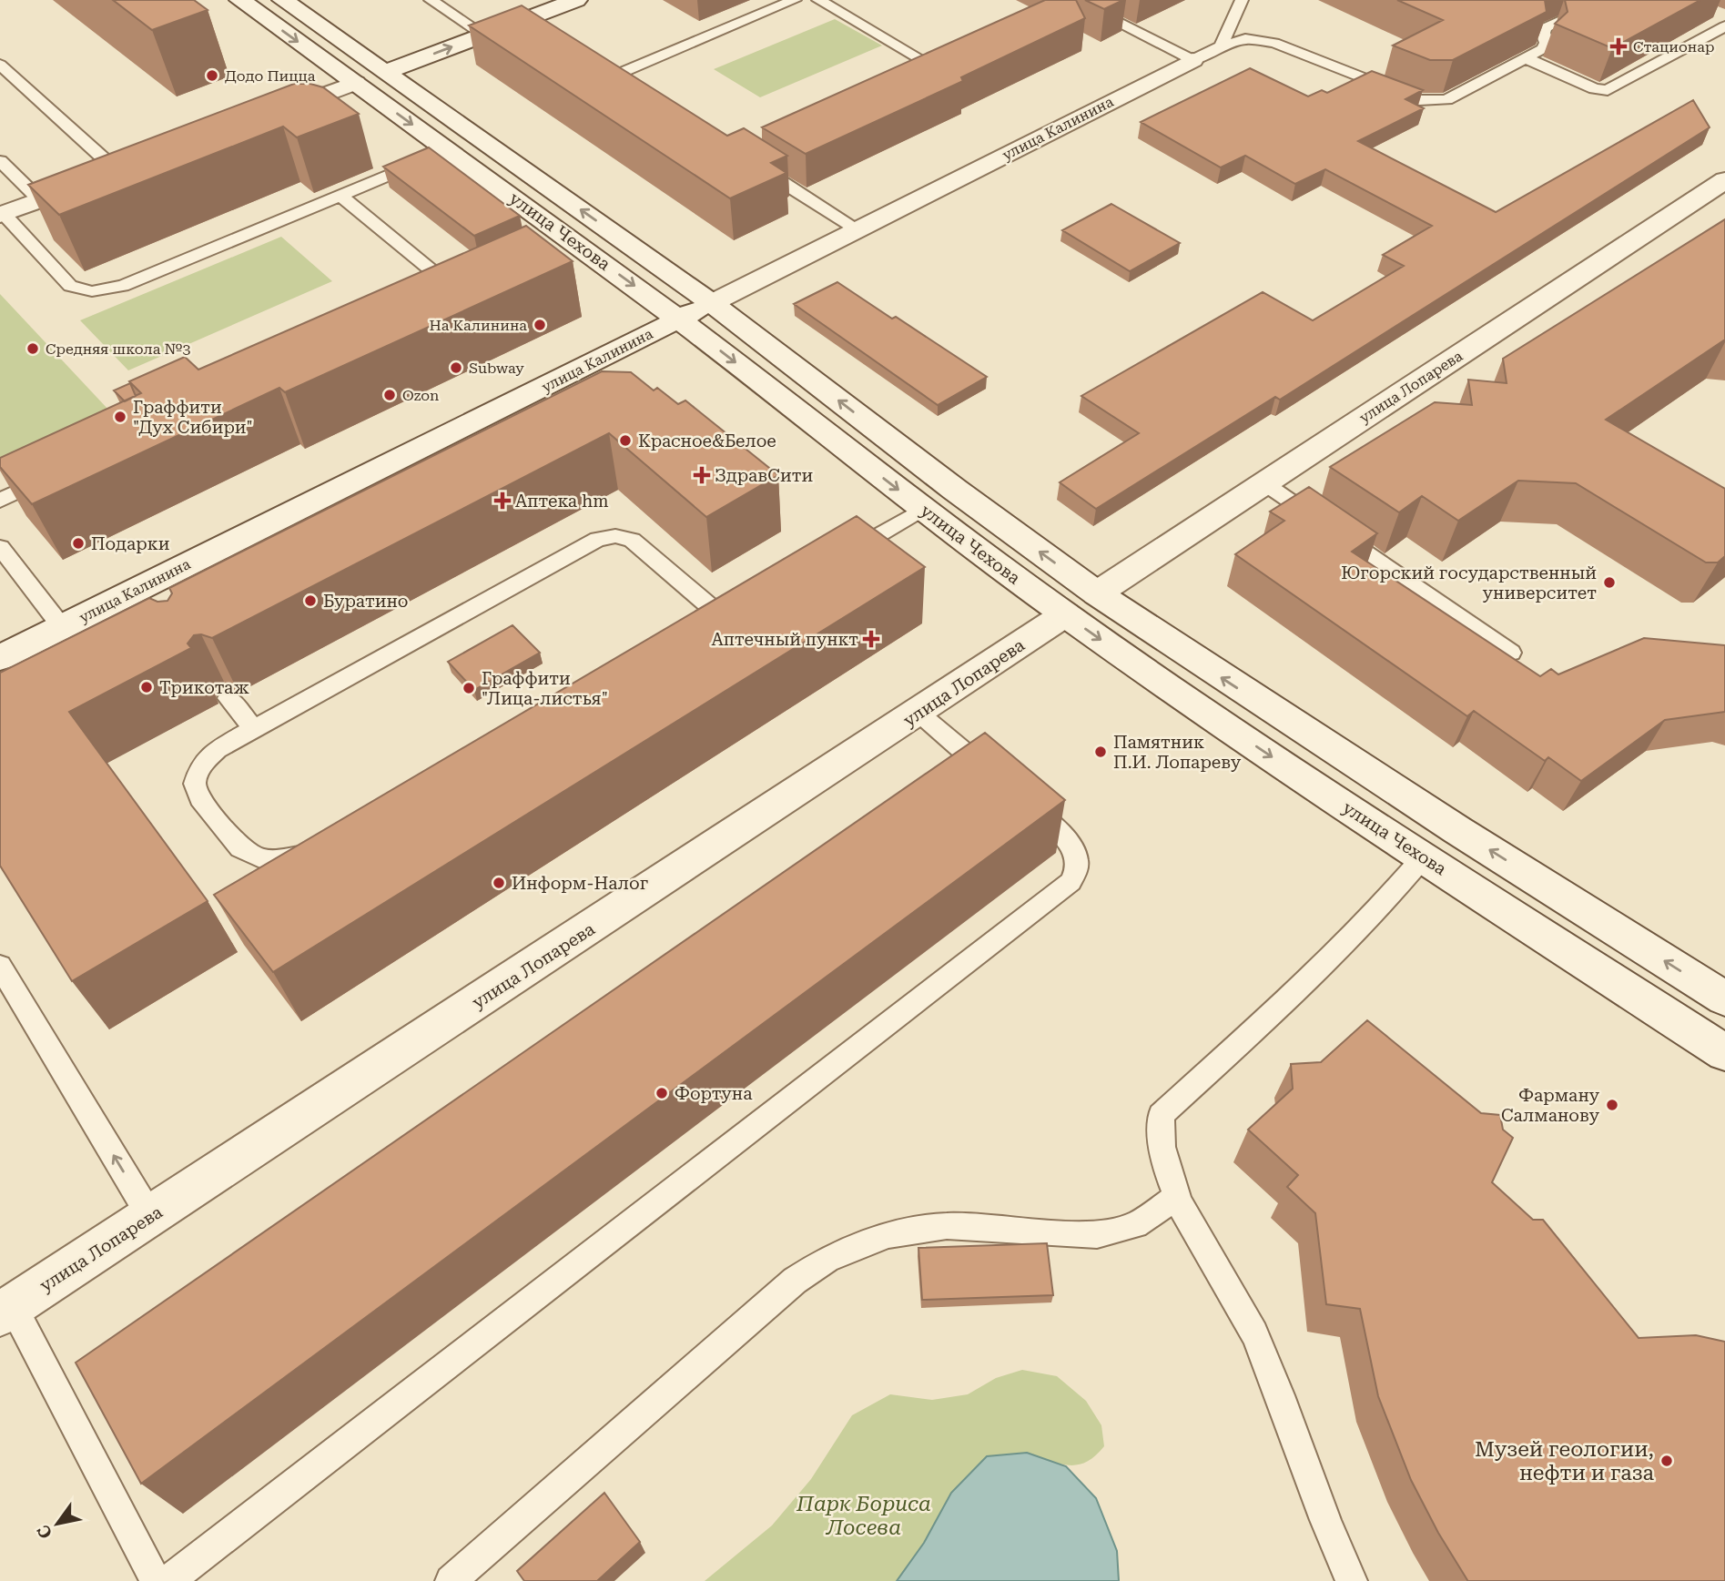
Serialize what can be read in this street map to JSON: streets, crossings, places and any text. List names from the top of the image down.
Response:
{
  "streets": {
    "main road": ["улица Калинина", "улица Чехова", "улица Лопарева"]
  },
  "crossings": [
    ["улица Калинина", "улица Чехова"],
    ["улица Чехова", "улица Лопарева"]
  ],
  "parks": ["Парк Бориса Лосева"],
  "places": {
    "health": [
      "Стационар",
      "ЗдравСити",
      "Аптека hm",
      "Аптечный пункт"
    ],
    "other": [
      "Додо Пицца",
      "На Калинина",
      "Средняя школа №3",
      "Subway",
      "Ozon",
      "Граффити \"Дух Сибири\"",
      "Красное&Белое",
      "Подарки",
      "Югорский государственный университет",
      "Буратино",
      "Трикотаж",
      "Граффити \"Лица-листья\"",
      "Памятник П.И. Лопареву",
      "Информ-Налог",
      "Фортуна",
      "Фарману Салманову",
      "Музей геологии, нефти и газа"
    ]
  },
  "north": "bottom left"
}
